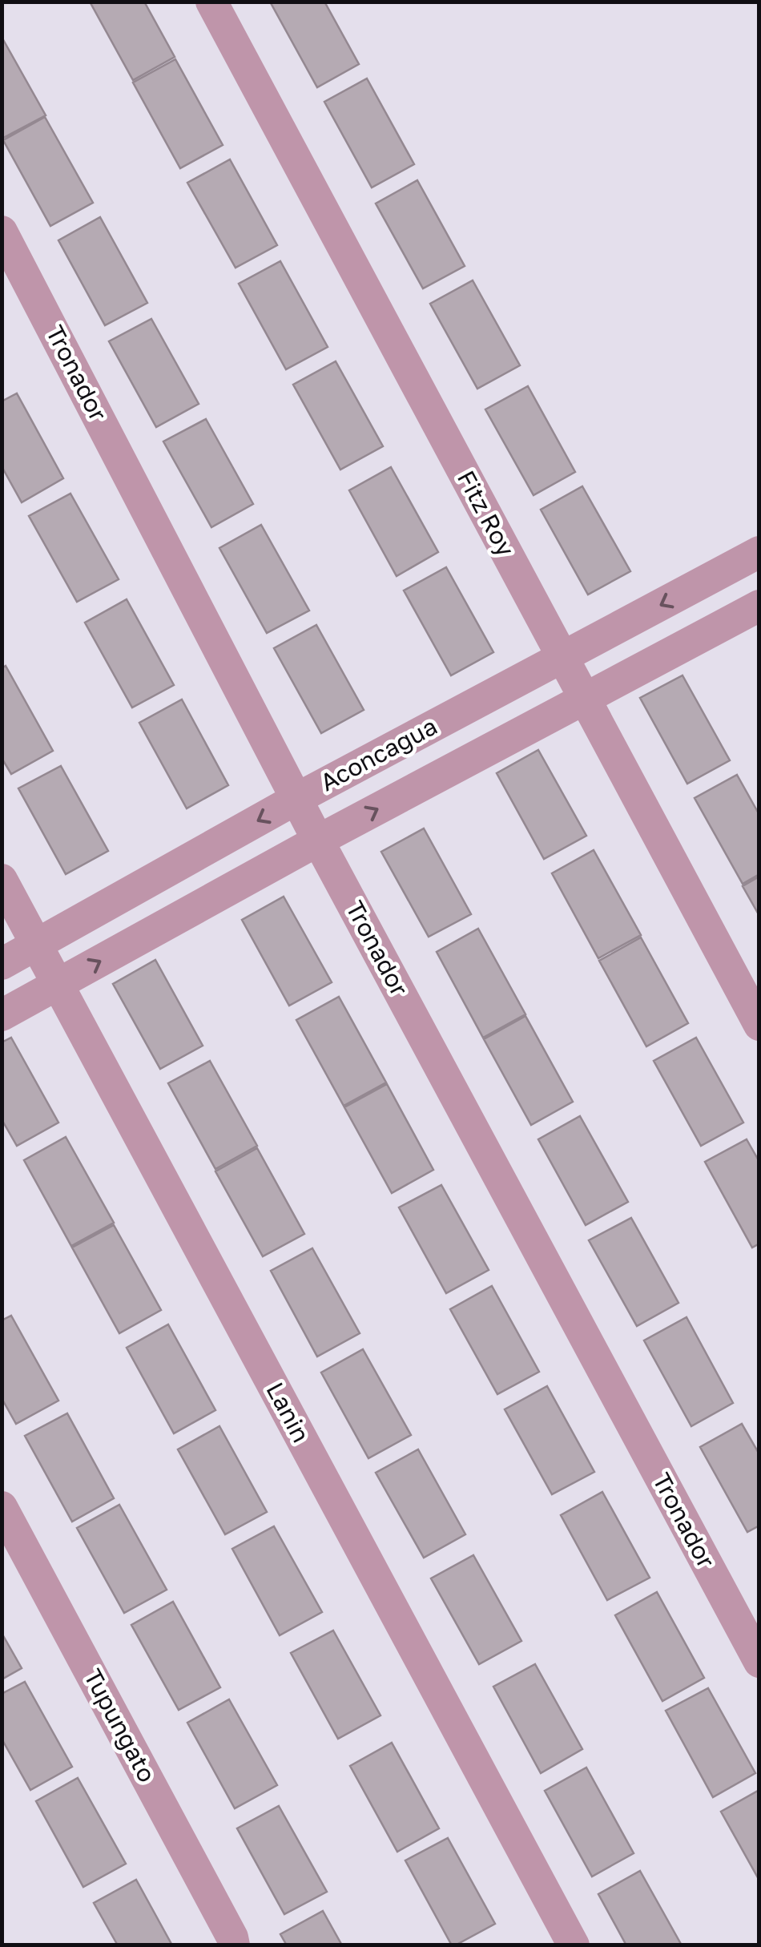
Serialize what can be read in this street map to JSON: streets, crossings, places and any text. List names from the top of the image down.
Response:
{
  "streets": {
    "street": [
      "Tronador",
      "Fitz Roy",
      "Aconcagua",
      "Lanin",
      "Tupungato"
    ]
  },
  "crossings": [
    ["Tronador", "Aconcagua"],
    ["Fitz Roy", "Aconcagua"],
    ["Aconcagua", "Lanin"]
  ]
}
